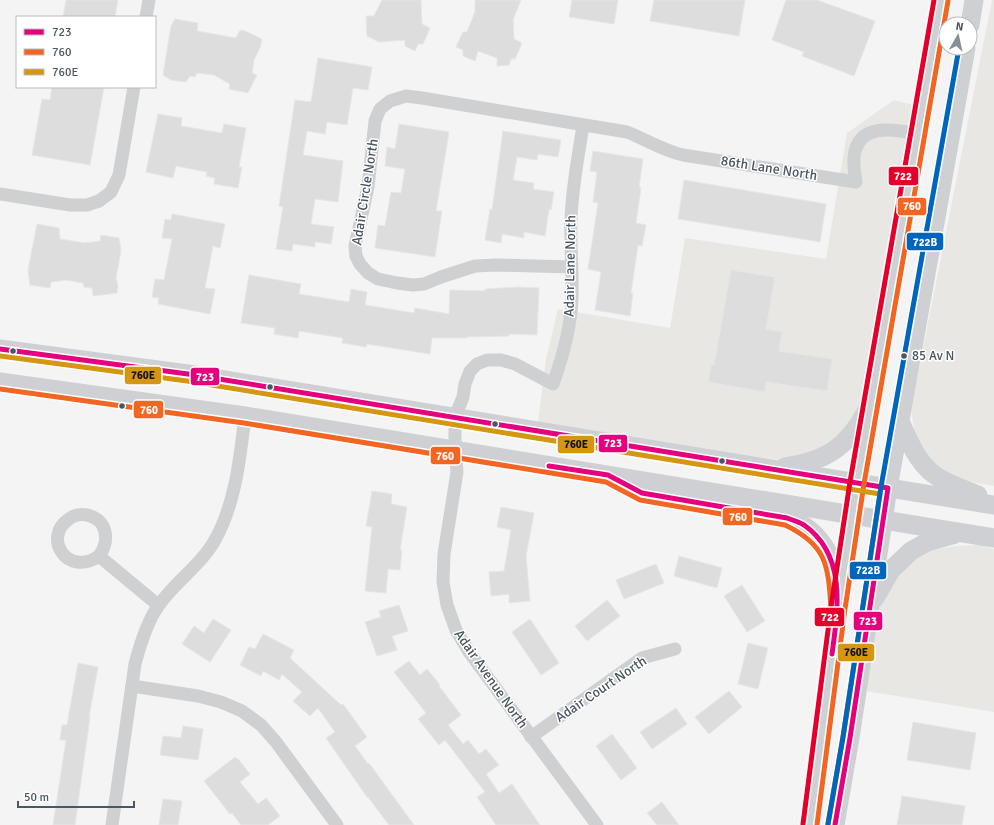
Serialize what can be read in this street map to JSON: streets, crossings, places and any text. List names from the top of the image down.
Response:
{
  "streets": {
    "street": [
      "86th Lane North",
      "Adair Circle North",
      "Adair Lane North",
      "Adair Avenue North",
      "Adair Court North"
    ]
  },
  "crossings": [
    ["86th Lane North", "Adair Circle North"],
    ["86th Lane North", "Adair Lane North"],
    ["Adair Circle North", "Adair Lane North"],
    ["Adair Lane North", "Adair Avenue North"],
    ["Adair Avenue North", "Adair Court North"]
  ],
  "places": ["85 Av N"],
  "lines": [
    "transit line 722",
    "transit line 760",
    "transit line 722B",
    "transit line 723",
    "transit line 760E"
  ],
  "legend": ["723", "760", "760E"],
  "scale_bar": "50 m",
  "north": "top"
}
